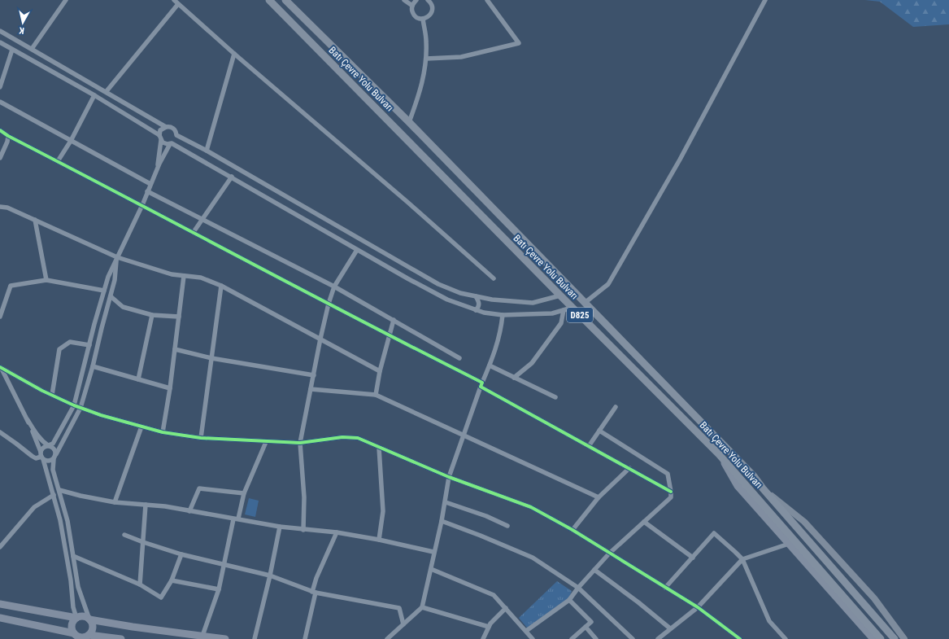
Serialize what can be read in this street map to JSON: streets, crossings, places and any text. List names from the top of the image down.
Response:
{
  "streets": {
    "highway": ["Batı Çevre Yolu Bulvarı", "D825"]
  },
  "north": "bottom"
}
